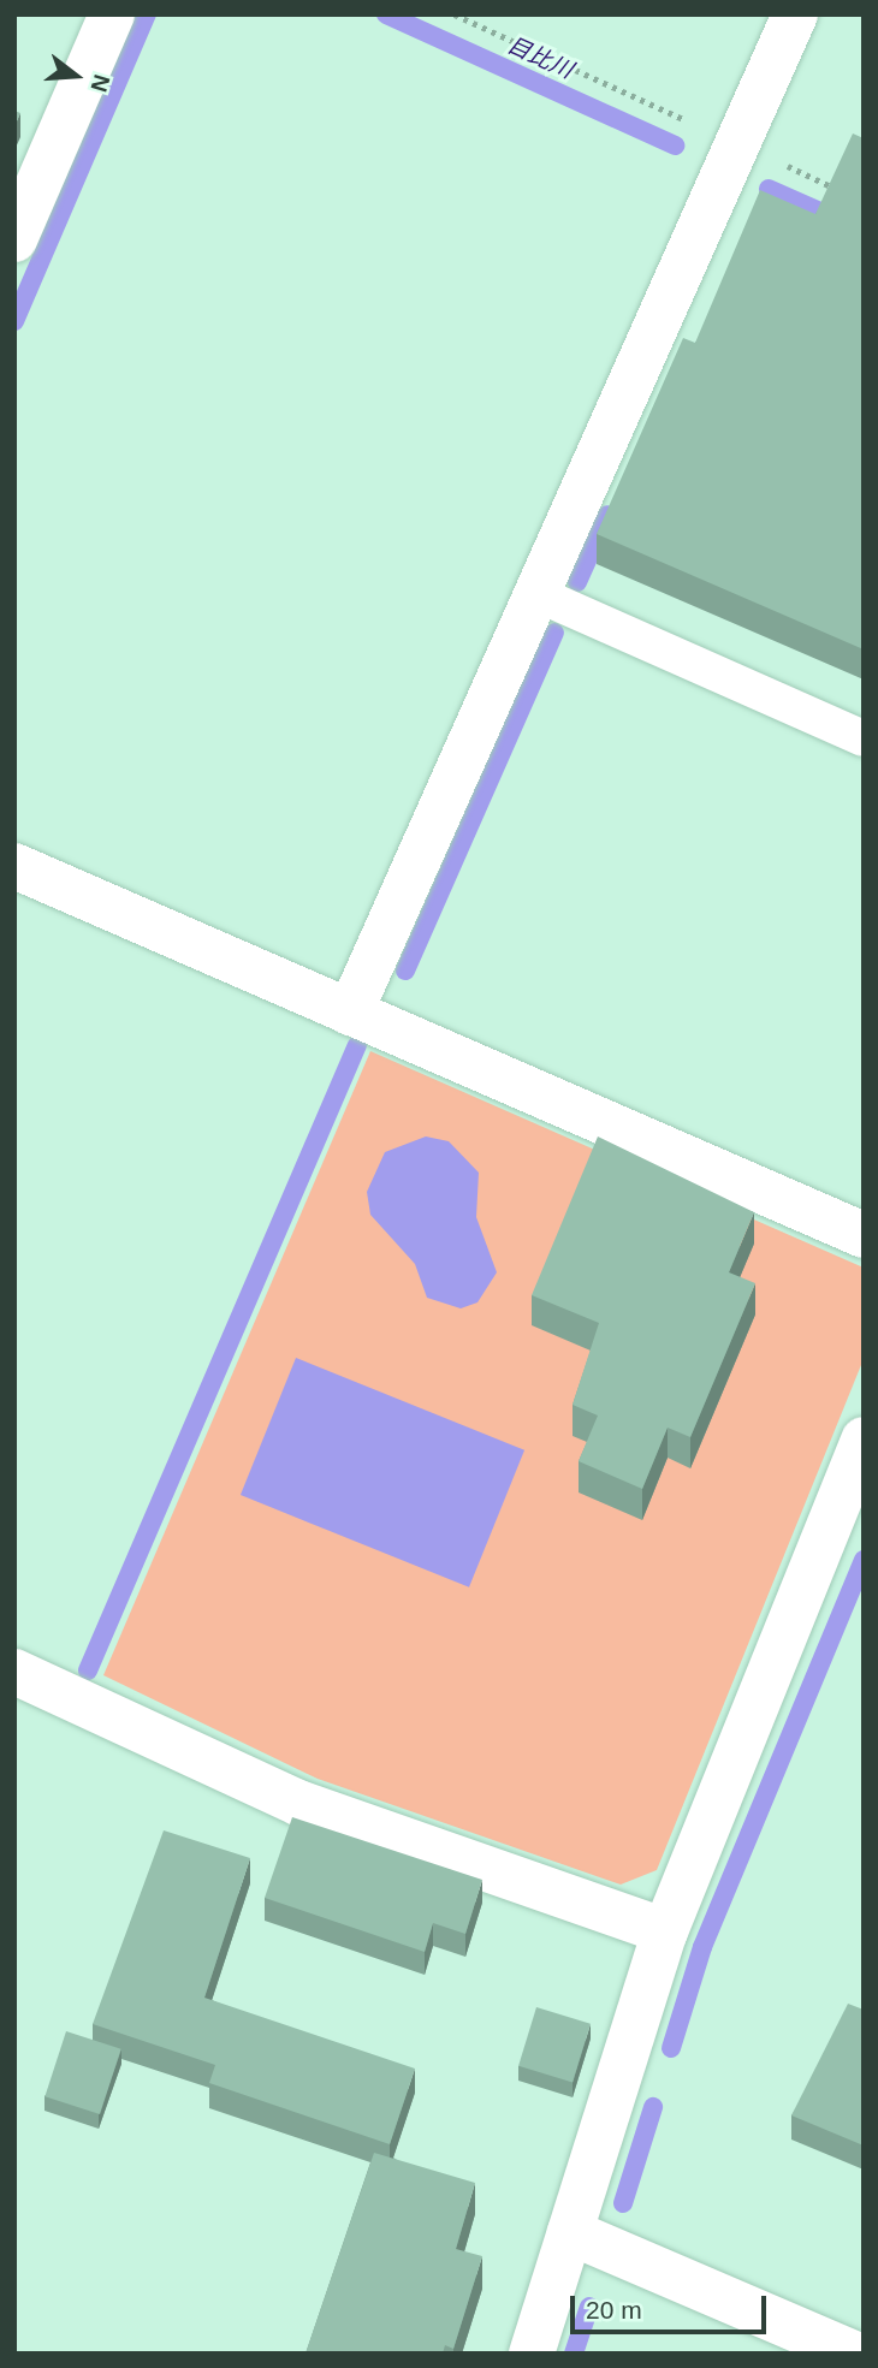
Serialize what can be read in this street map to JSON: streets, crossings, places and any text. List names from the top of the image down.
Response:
{
  "water": ["目比川"],
  "scale_bar": "20 m",
  "north": "right"
}
